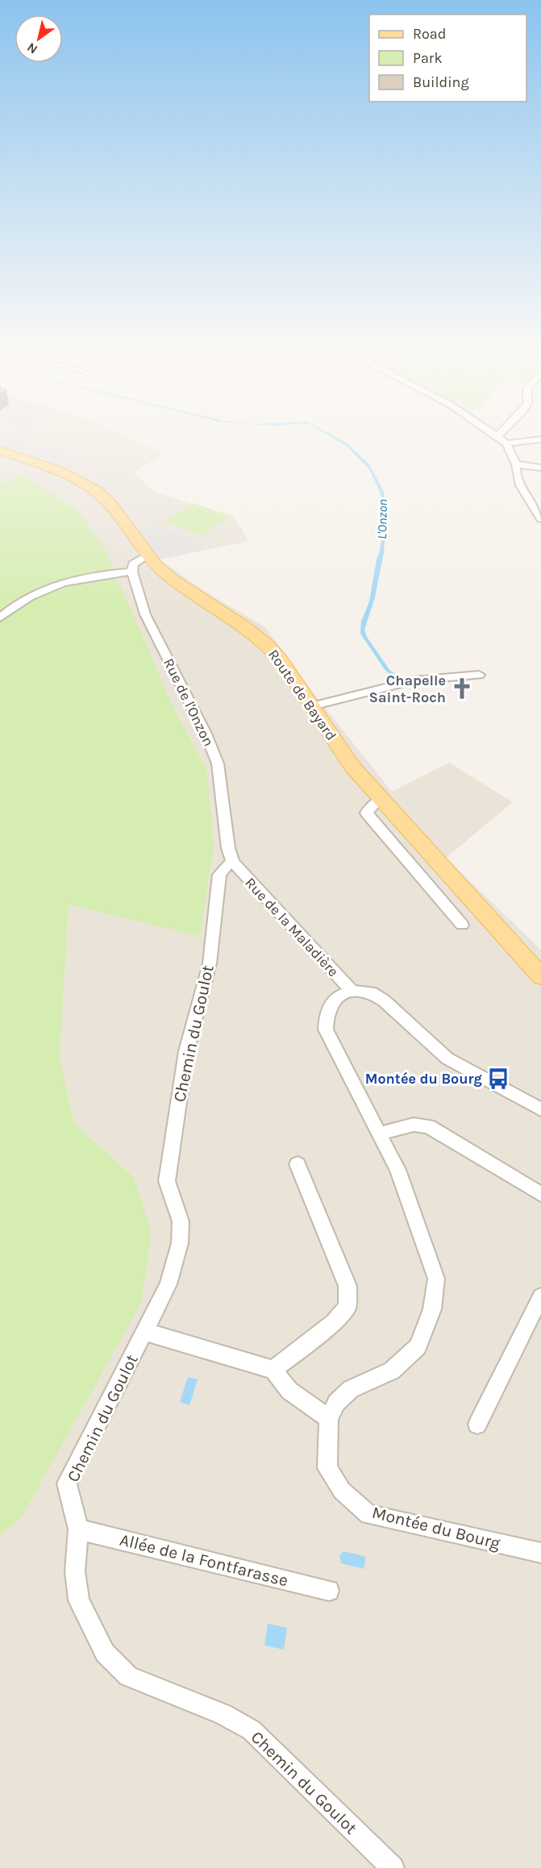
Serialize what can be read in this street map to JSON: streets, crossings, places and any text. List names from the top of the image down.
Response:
{
  "streets": {
    "main road": ["Route de Bayard"],
    "street": [
      "Rue de l'Onzon",
      "Rue de la Maladière",
      "Chemin du Goulot",
      "Montée du Bourg",
      "Allée de la Fontfarasse"
    ]
  },
  "crossings": [
    ["Rue de l'Onzon", "Rue de la Maladière"],
    ["Rue de l'Onzon", "Chemin du Goulot"],
    ["Rue de la Maladière", "Chemin du Goulot"],
    ["Rue de la Maladière", "Montée du Bourg"],
    ["Chemin du Goulot", "Allée de la Fontfarasse"]
  ],
  "water": ["L'Onzon"],
  "places": {
    "church": ["Chapelle Saint-Roch"],
    "bus stop": ["Montée du Bourg"]
  },
  "legend": ["Road", "Park", "Building"],
  "north": "bottom left"
}
